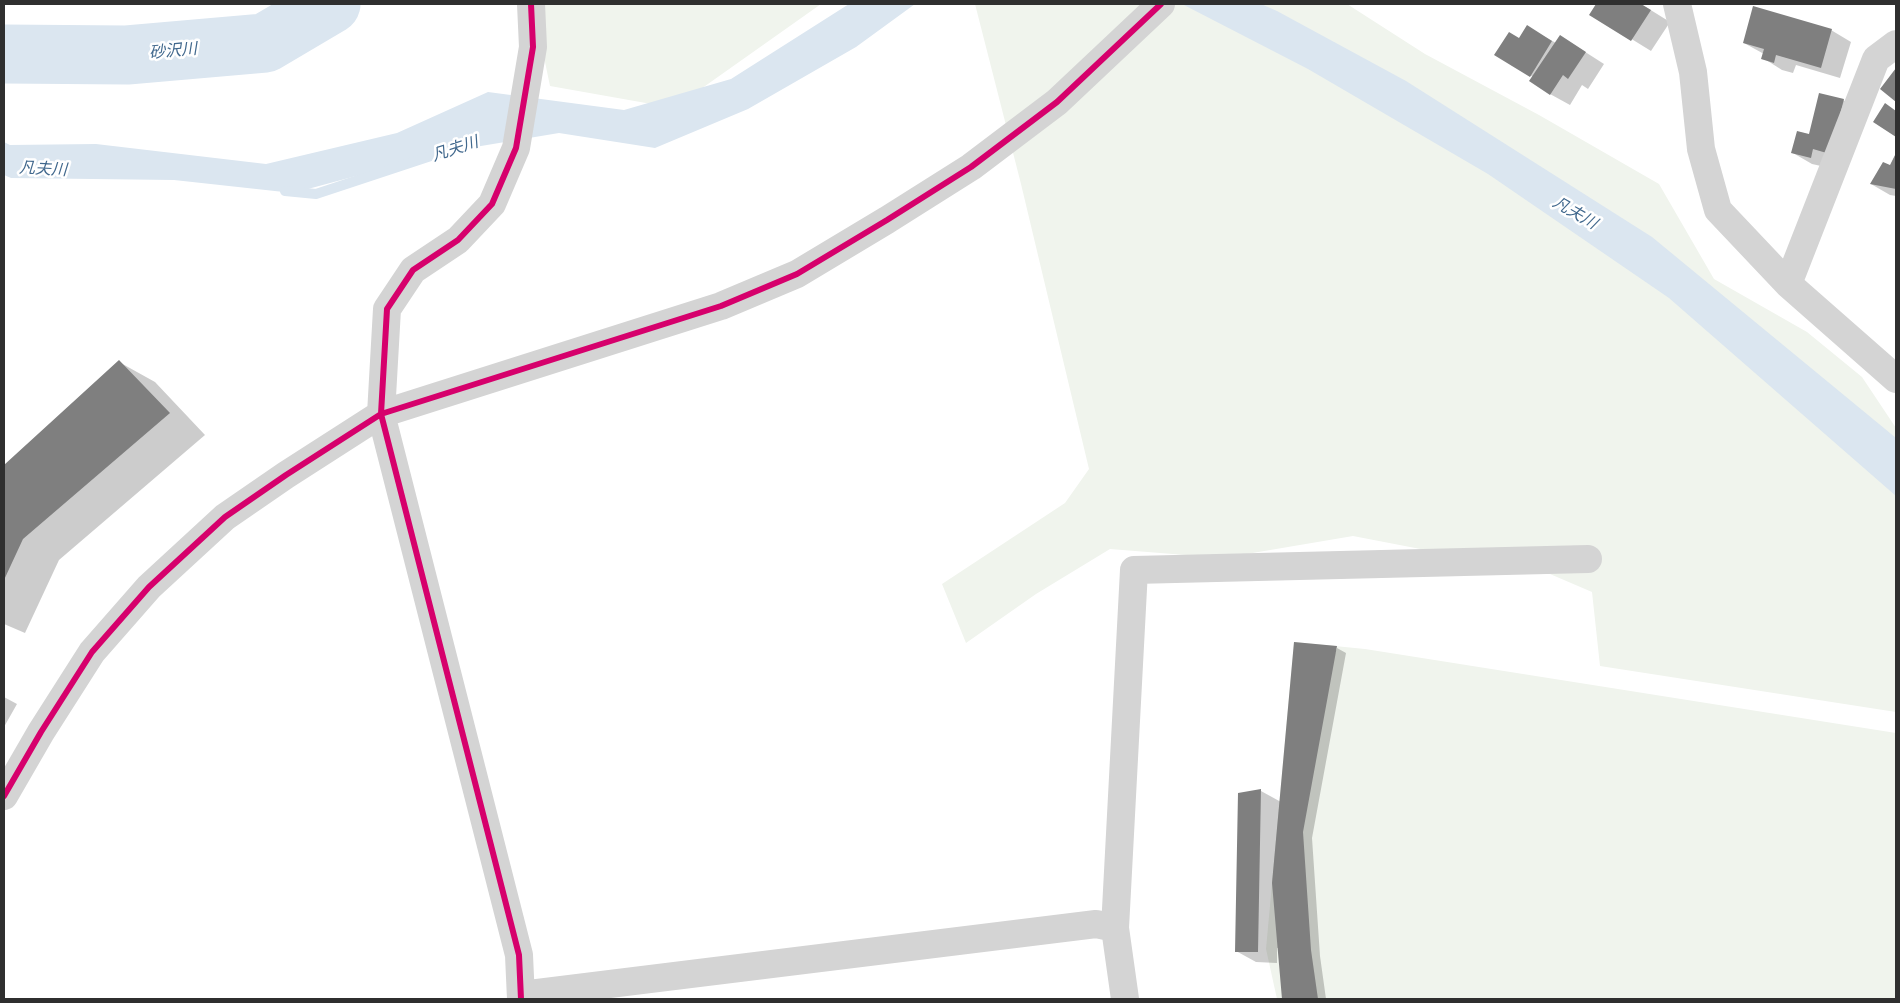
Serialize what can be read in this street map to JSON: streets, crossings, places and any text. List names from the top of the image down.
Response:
{
  "water": ["砂沢川", "凡夫川"]
}
